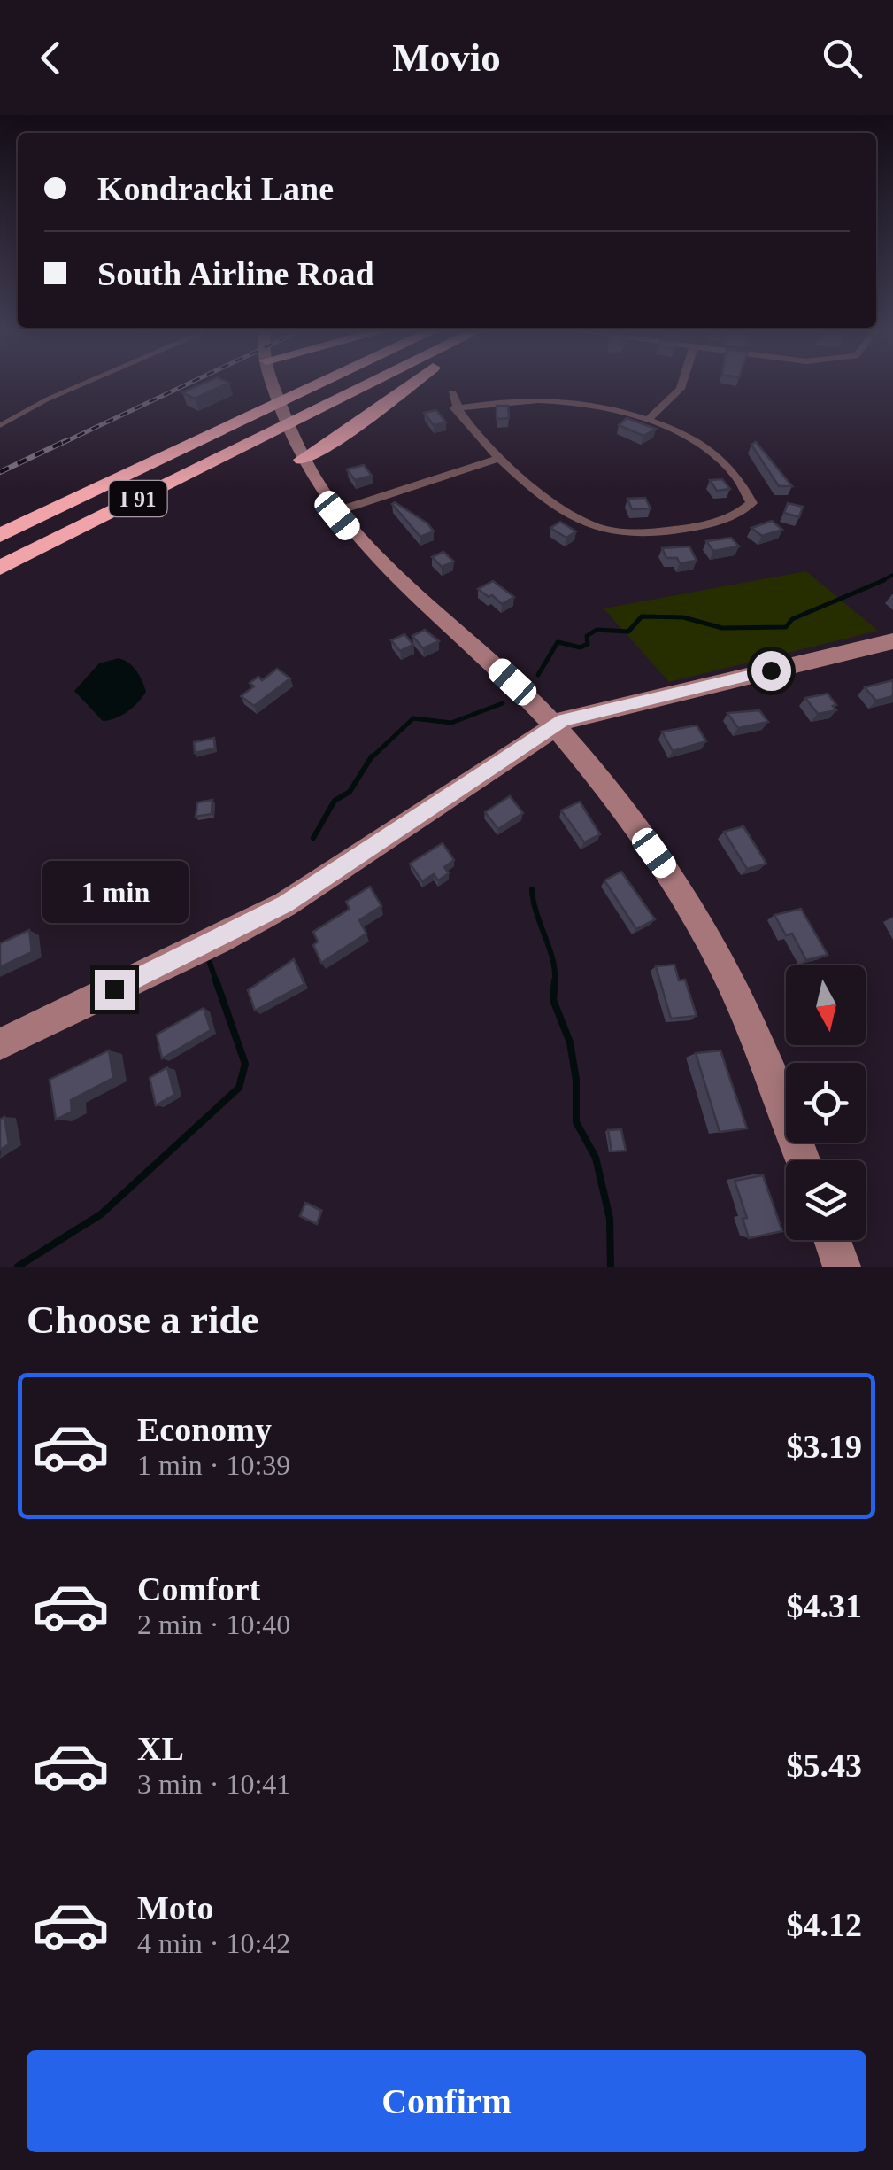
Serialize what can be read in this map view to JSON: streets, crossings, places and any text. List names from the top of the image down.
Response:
{
  "streets": {
    "highway": ["I 91"]
  },
  "north": "bottom",
  "page": {
    "header": "Movio",
    "banner": ["Kondracki Lane", "South Airline Road"],
    "bubble": "1 min",
    "heading": "Choose a ride",
    "list": [
      {
        "name": "Economy",
        "note": "1 min · 10:39",
        "value": "$3.19"
      },
      {
        "name": "Comfort",
        "note": "2 min · 10:40",
        "value": "$4.31"
      },
      {
        "name": "XL",
        "note": "3 min · 10:41",
        "value": "$5.43"
      },
      {
        "name": "Moto",
        "note": "4 min · 10:42",
        "value": "$4.12"
      }
    ],
    "buttons": "Confirm"
  }
}
